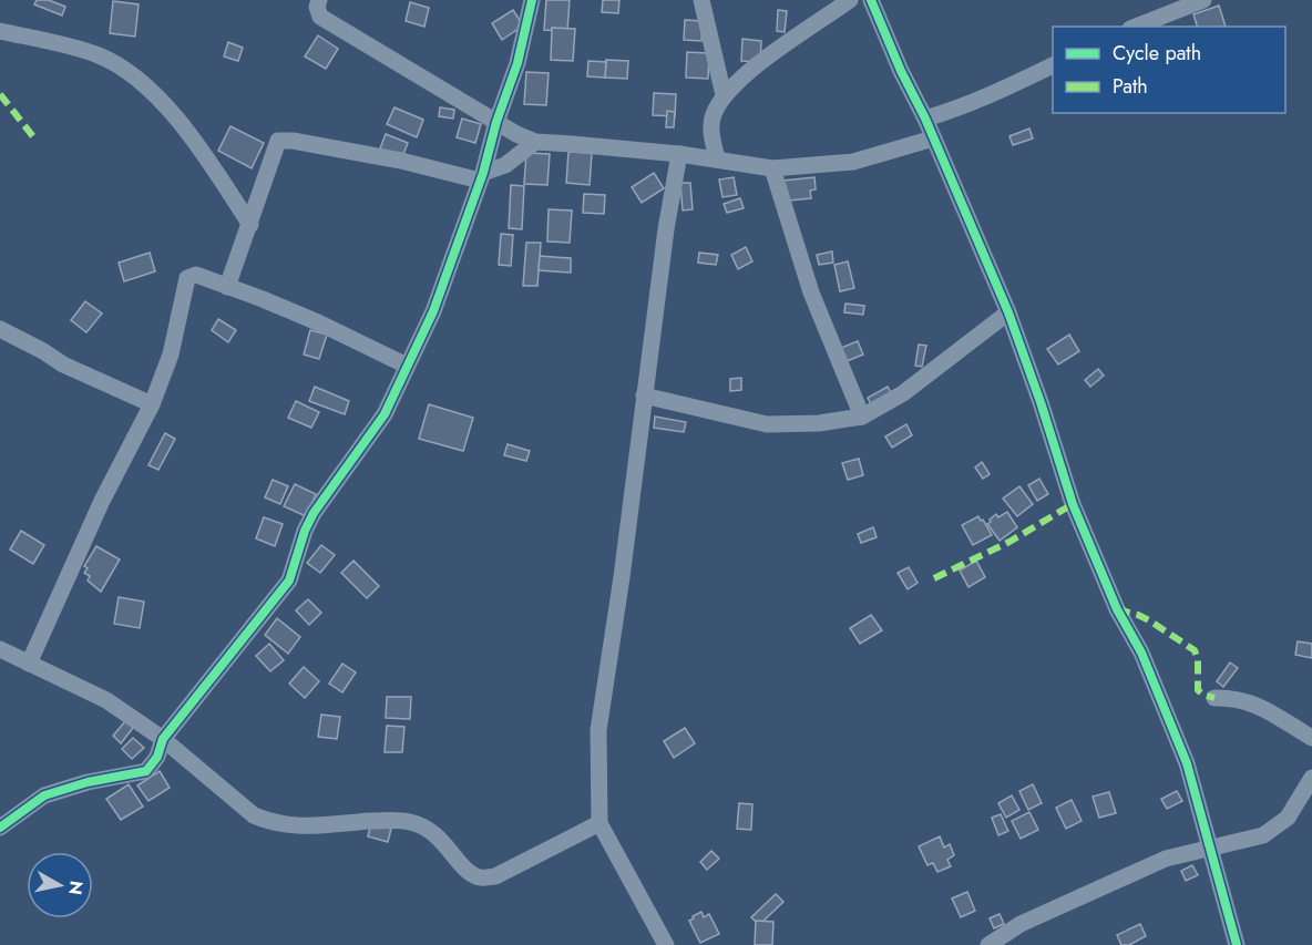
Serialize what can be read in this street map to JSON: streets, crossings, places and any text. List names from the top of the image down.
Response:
{
  "legend": ["Cycle path", "Path"],
  "north": "right"
}
